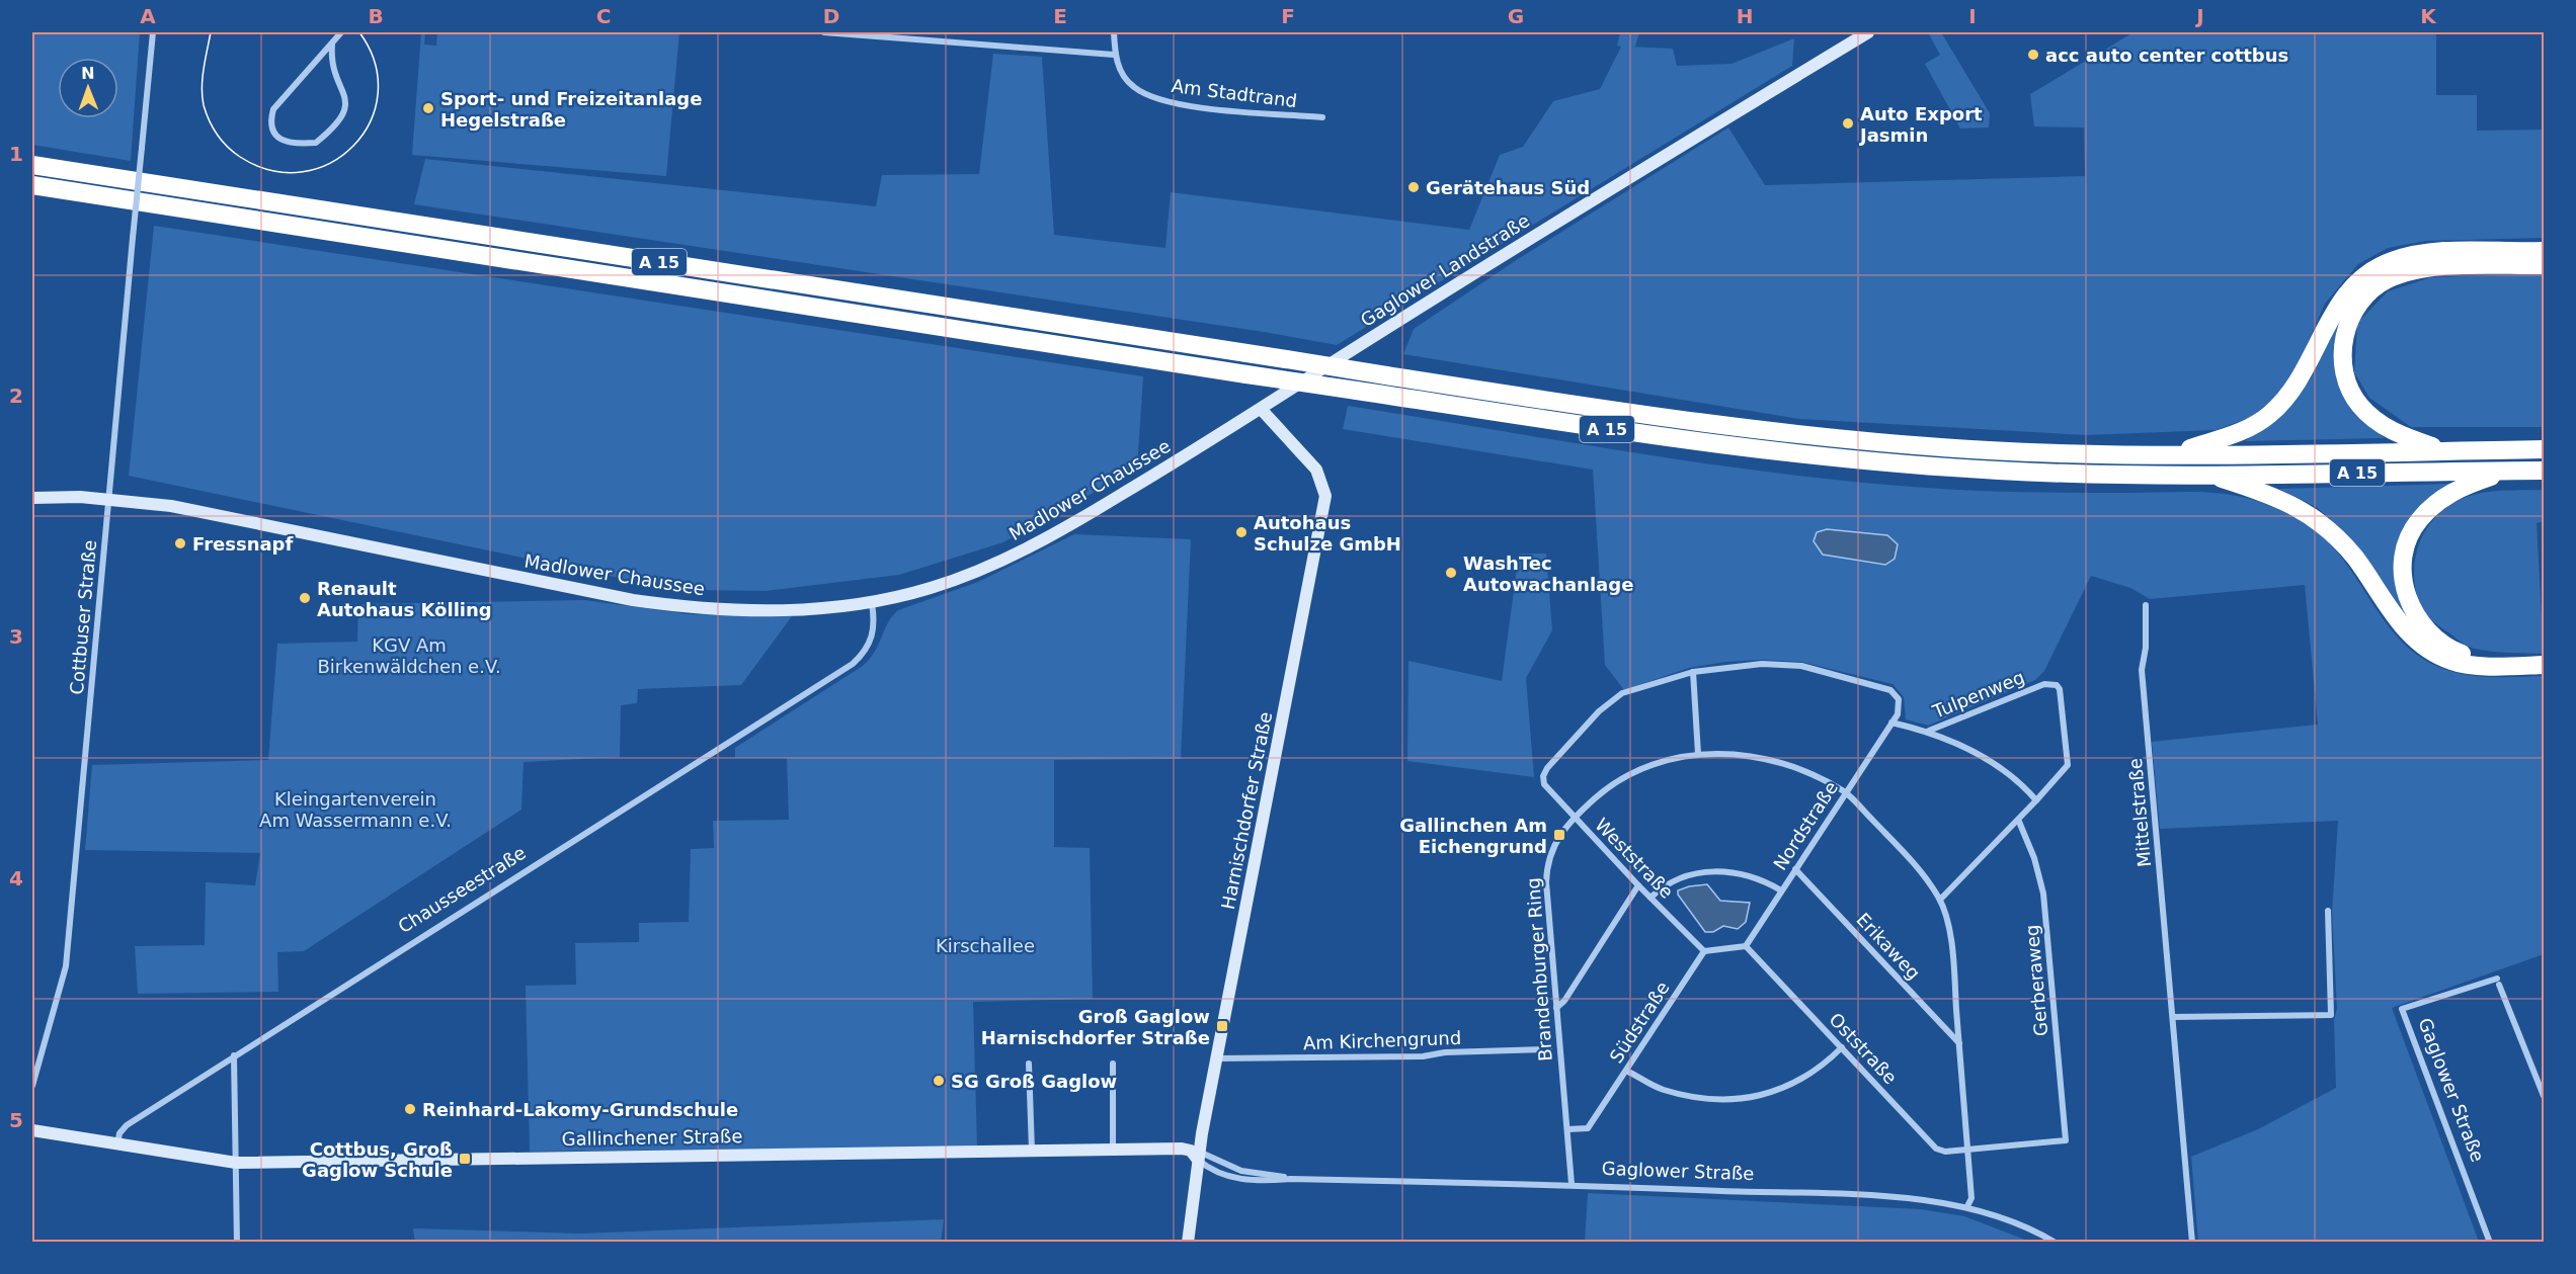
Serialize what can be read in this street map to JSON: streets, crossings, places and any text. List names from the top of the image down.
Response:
{
  "streets": {
    "highway": ["A 15"],
    "street": [
      "Am Stadtrand",
      "Gaglower Landstraße",
      "Madlower Chaussee",
      "Cottbuser Straße",
      "Tulpenweg",
      "Harnischdorfer Straße",
      "Mittelstraße",
      "Nordstraße",
      "Weststraße",
      "Chausseestraße",
      "Erikaweg",
      "Brandenburger Ring",
      "Gerberaweg",
      "Südstraße",
      "Am Kirchengrund",
      "Oststraße",
      "Gaglower Straße",
      "Gallinchener Straße"
    ]
  },
  "crossings": [
    ["Gaglower Landstraße", "Madlower Chaussee"],
    ["Gaglower Landstraße", "Harnischdorfer Straße"],
    ["Madlower Chaussee", "Cottbuser Straße"],
    ["Madlower Chaussee", "Harnischdorfer Straße"],
    ["Madlower Chaussee", "Chausseestraße"],
    ["Tulpenweg", "Nordstraße"],
    ["Tulpenweg", "Brandenburger Ring"],
    ["Tulpenweg", "Gerberaweg"],
    ["Harnischdorfer Straße", "Am Kirchengrund"],
    ["Harnischdorfer Straße", "Gaglower Straße"],
    ["Harnischdorfer Straße", "Gallinchener Straße"],
    ["Nordstraße", "Erikaweg"],
    ["Nordstraße", "Brandenburger Ring"],
    ["Nordstraße", "Oststraße"],
    ["Weststraße", "Brandenburger Ring"],
    ["Weststraße", "Südstraße"],
    ["Chausseestraße", "Gallinchener Straße"],
    ["Erikaweg", "Brandenburger Ring"],
    ["Brandenburger Ring", "Südstraße"],
    ["Brandenburger Ring", "Oststraße"],
    ["Brandenburger Ring", "Gaglower Straße"],
    ["Gerberaweg", "Oststraße"],
    ["Gaglower Straße", "Gallinchener Straße"]
  ],
  "parks": ["KGV Am Birkenwäldchen e.V.", "Kleingartenverein Am Wassermann e.V.", "Kirschallee"],
  "places": {
    "other": [
      "acc auto center cottbus",
      "Sport- und Freizeitanlage Hegelstraße",
      "Auto Export Jasmin",
      "Gerätehaus Süd",
      "Autohaus Schulze GmbH",
      "Fressnapf",
      "WashTec Autowachanlage",
      "Renault Autohaus Kölling",
      "SG Groß Gaglow",
      "Reinhard-Lakomy-Grundschule"
    ],
    "transit": ["Gallinchen Am Eichengrund", "Groß Gaglow Harnischdorfer Straße", "Cottbus, Groß Gaglow Schule"]
  },
  "north": "top",
  "grid": {
    "columns": [
      "A",
      "B",
      "C",
      "D",
      "E",
      "F",
      "G",
      "H",
      "I",
      "J",
      "K"
    ],
    "rows": [
      "1",
      "2",
      "3",
      "4",
      "5"
    ]
  }
}
